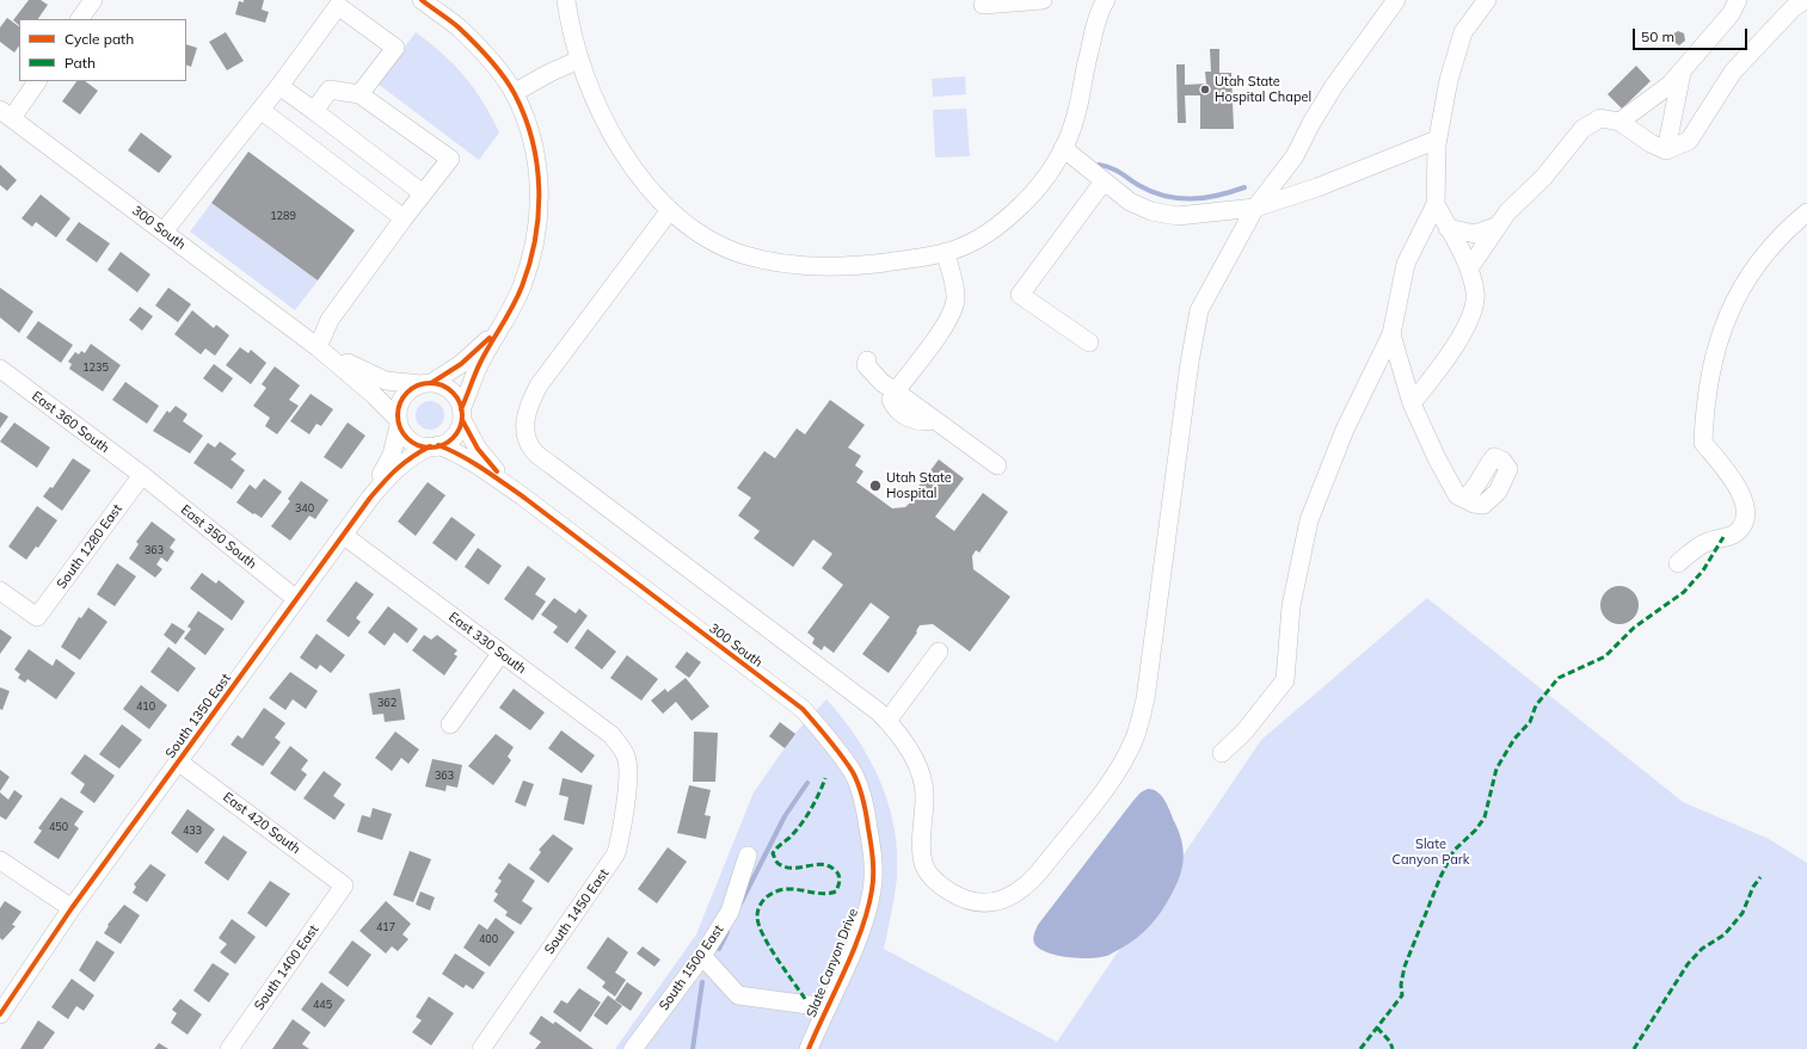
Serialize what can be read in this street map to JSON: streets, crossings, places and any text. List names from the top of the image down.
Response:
{
  "streets": {
    "street": [
      "300 South",
      "East 360 South",
      "East 350 South",
      "South 1280 East",
      "East 330 South",
      "South 1350 East",
      "East 420 South",
      "South 1450 East",
      "Slate Canyon Drive",
      "South 1400 East",
      "South 1500 East"
    ]
  },
  "crossings": [
    ["300 South", "South 1350 East"],
    ["300 South", "Slate Canyon Drive"],
    ["East 360 South", "East 350 South"],
    ["East 360 South", "South 1280 East"],
    ["East 350 South", "South 1280 East"],
    ["East 350 South", "South 1350 East"],
    ["East 330 South", "South 1350 East"],
    ["East 330 South", "South 1450 East"],
    ["South 1350 East", "East 420 South"],
    ["East 420 South", "South 1400 East"]
  ],
  "parks": ["Slate Canyon Park"],
  "places": ["Utah State Hospital Chapel", "Utah State Hospital"],
  "house_numbers": [
    "1289",
    "1235",
    "340",
    "363",
    "362",
    "410",
    "363",
    "450",
    "433",
    "417",
    "400",
    "445"
  ],
  "legend": ["Cycle path", "Path"],
  "scale_bar": "50 m"
}
